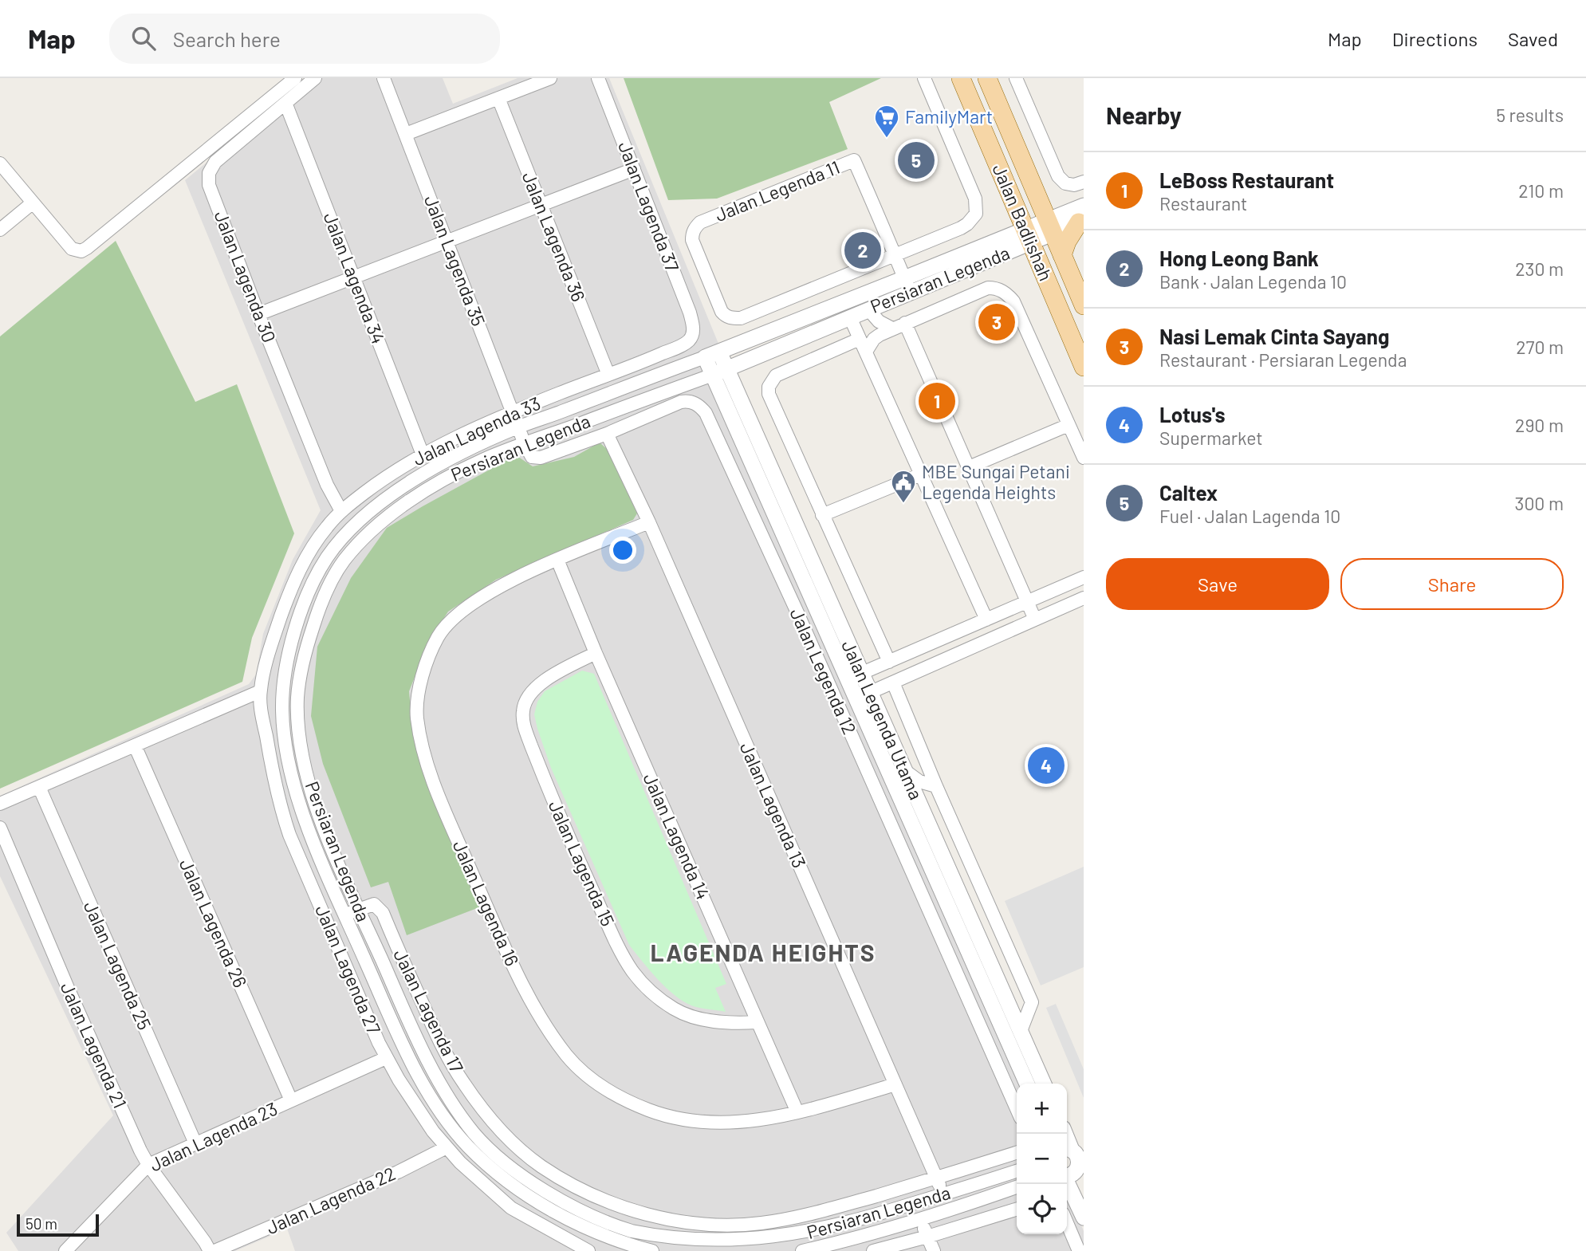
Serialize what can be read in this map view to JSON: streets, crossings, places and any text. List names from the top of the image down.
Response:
{
  "streets": {
    "main road": ["Jalan Badlishah"],
    "street": [
      "Jalan Legenda 11",
      "Jalan Lagenda 37",
      "Jalan Lagenda 36",
      "Jalan Lagenda 35",
      "Jalan Lagenda 30",
      "Jalan Lagenda 34",
      "Persiaran Legenda",
      "Jalan Lagenda 33",
      "Jalan Legenda 12",
      "Jalan Legenda Utama",
      "Jalan Lagenda 13",
      "Jalan Lagenda 14",
      "Jalan Lagenda 15",
      "Jalan Lagenda 16",
      "Jalan Lagenda 26",
      "Jalan Lagenda 25",
      "Jalan Lagenda 27",
      "Jalan Lagenda 17",
      "Jalan Lagenda 21",
      "Jalan Lagenda 23",
      "Jalan Lagenda 22"
    ]
  },
  "crossings": [
    ["Jalan Lagenda 37", "Jalan Lagenda 33"],
    ["Jalan Badlishah", "Persiaran Legenda"],
    ["Jalan Lagenda 36", "Jalan Lagenda 33"],
    ["Jalan Lagenda 35", "Persiaran Legenda"],
    ["Jalan Lagenda 35", "Jalan Lagenda 33"],
    ["Jalan Lagenda 35", "Jalan Legenda 12"],
    ["Jalan Lagenda 30", "Jalan Lagenda 34"],
    ["Jalan Lagenda 30", "Jalan Lagenda 33"],
    ["Jalan Lagenda 34", "Jalan Lagenda 33"],
    ["Persiaran Legenda", "Jalan Legenda 12"],
    ["Persiaran Legenda", "Jalan Legenda Utama"],
    ["Persiaran Legenda", "Jalan Lagenda 13"],
    ["Persiaran Legenda", "Jalan Lagenda 17"],
    ["Jalan Lagenda 33", "Jalan Lagenda 27"],
    ["Jalan Legenda 12", "Jalan Lagenda 13"],
    ["Jalan Lagenda 13", "Jalan Lagenda 16"],
    ["Jalan Lagenda 13", "Jalan Lagenda 17"],
    ["Jalan Lagenda 14", "Jalan Lagenda 15"],
    ["Jalan Lagenda 14", "Jalan Lagenda 16"],
    ["Jalan Lagenda 26", "Jalan Lagenda 23"],
    ["Jalan Lagenda 25", "Jalan Lagenda 23"],
    ["Jalan Lagenda 27", "Jalan Lagenda 23"],
    ["Jalan Lagenda 27", "Jalan Lagenda 22"],
    ["Jalan Lagenda 21", "Jalan Lagenda 23"]
  ],
  "districts": ["LAGENDA HEIGHTS"],
  "places": {
    "supermarket": ["FamilyMart"],
    "public building": ["MBE Sungai Petani Legenda Heights"]
  },
  "scale_bar": "50 m",
  "page": {
    "header": "Map",
    "search": "Search here",
    "nav": ["Map", "Directions", "Saved"],
    "heading": ["Nearby", "5 results"],
    "pins": [
      "5",
      "2",
      "3",
      "1",
      "4"
    ],
    "list": [
      {
        "mark": "1",
        "name": "LeBoss Restaurant",
        "note": "Restaurant",
        "value": "210 m"
      },
      {
        "mark": "2",
        "name": "Hong Leong Bank",
        "note": "Bank · Jalan Legenda 10",
        "value": "230 m"
      },
      {
        "mark": "3",
        "name": "Nasi Lemak Cinta Sayang",
        "note": "Restaurant · Persiaran Legenda",
        "value": "270 m"
      },
      {
        "mark": "4",
        "name": "Lotus's",
        "note": "Supermarket",
        "value": "290 m"
      },
      {
        "mark": "5",
        "name": "Caltex",
        "note": "Fuel · Jalan Lagenda 10",
        "value": "300 m"
      }
    ],
    "buttons": ["Save", "Share"],
    "map_buttons": ["+", "−"],
    "scale": "50 m"
  }
}
